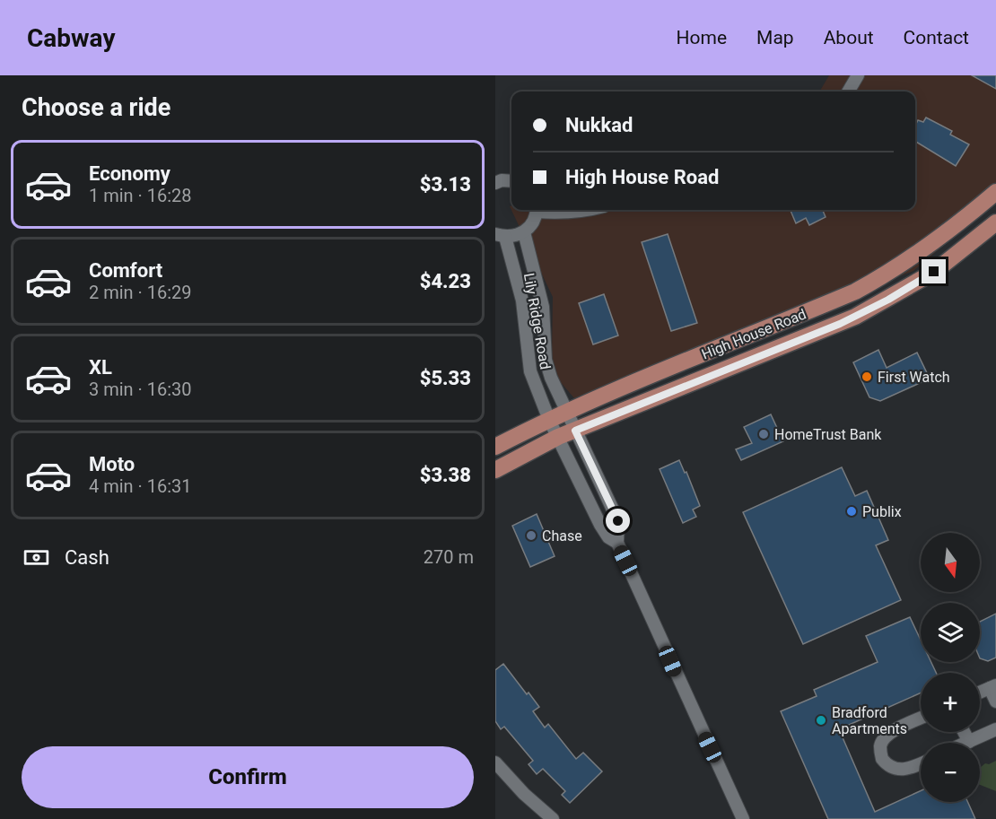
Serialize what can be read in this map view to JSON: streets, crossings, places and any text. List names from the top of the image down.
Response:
{
  "streets": {
    "main road": ["High House Road"],
    "street": ["Lily Ridge Road"]
  },
  "crossings": [
    ["Lily Ridge Road", "High House Road"]
  ],
  "places": [
    "First Watch",
    "HomeTrust Bank",
    "Publix",
    "Chase",
    "Bradford Apartments"
  ],
  "north": "bottom",
  "page": {
    "header": "Cabway",
    "nav": [
      "Home",
      "Map",
      "About",
      "Contact"
    ],
    "heading": "Choose a ride",
    "banner": ["Nukkad", "High House Road"],
    "list": [
      {
        "name": "Economy",
        "note": "1 min · 16:28",
        "value": "$3.13"
      },
      {
        "name": "Comfort",
        "note": "2 min · 16:29",
        "value": "$4.23"
      },
      {
        "name": "XL",
        "note": "3 min · 16:30",
        "value": "$5.33"
      },
      {
        "name": "Moto",
        "note": "4 min · 16:31",
        "value": "$3.38"
      }
    ],
    "pay": ["Cash", "270 m"],
    "map_buttons": ["+", "−"],
    "buttons": "Confirm"
  }
}
